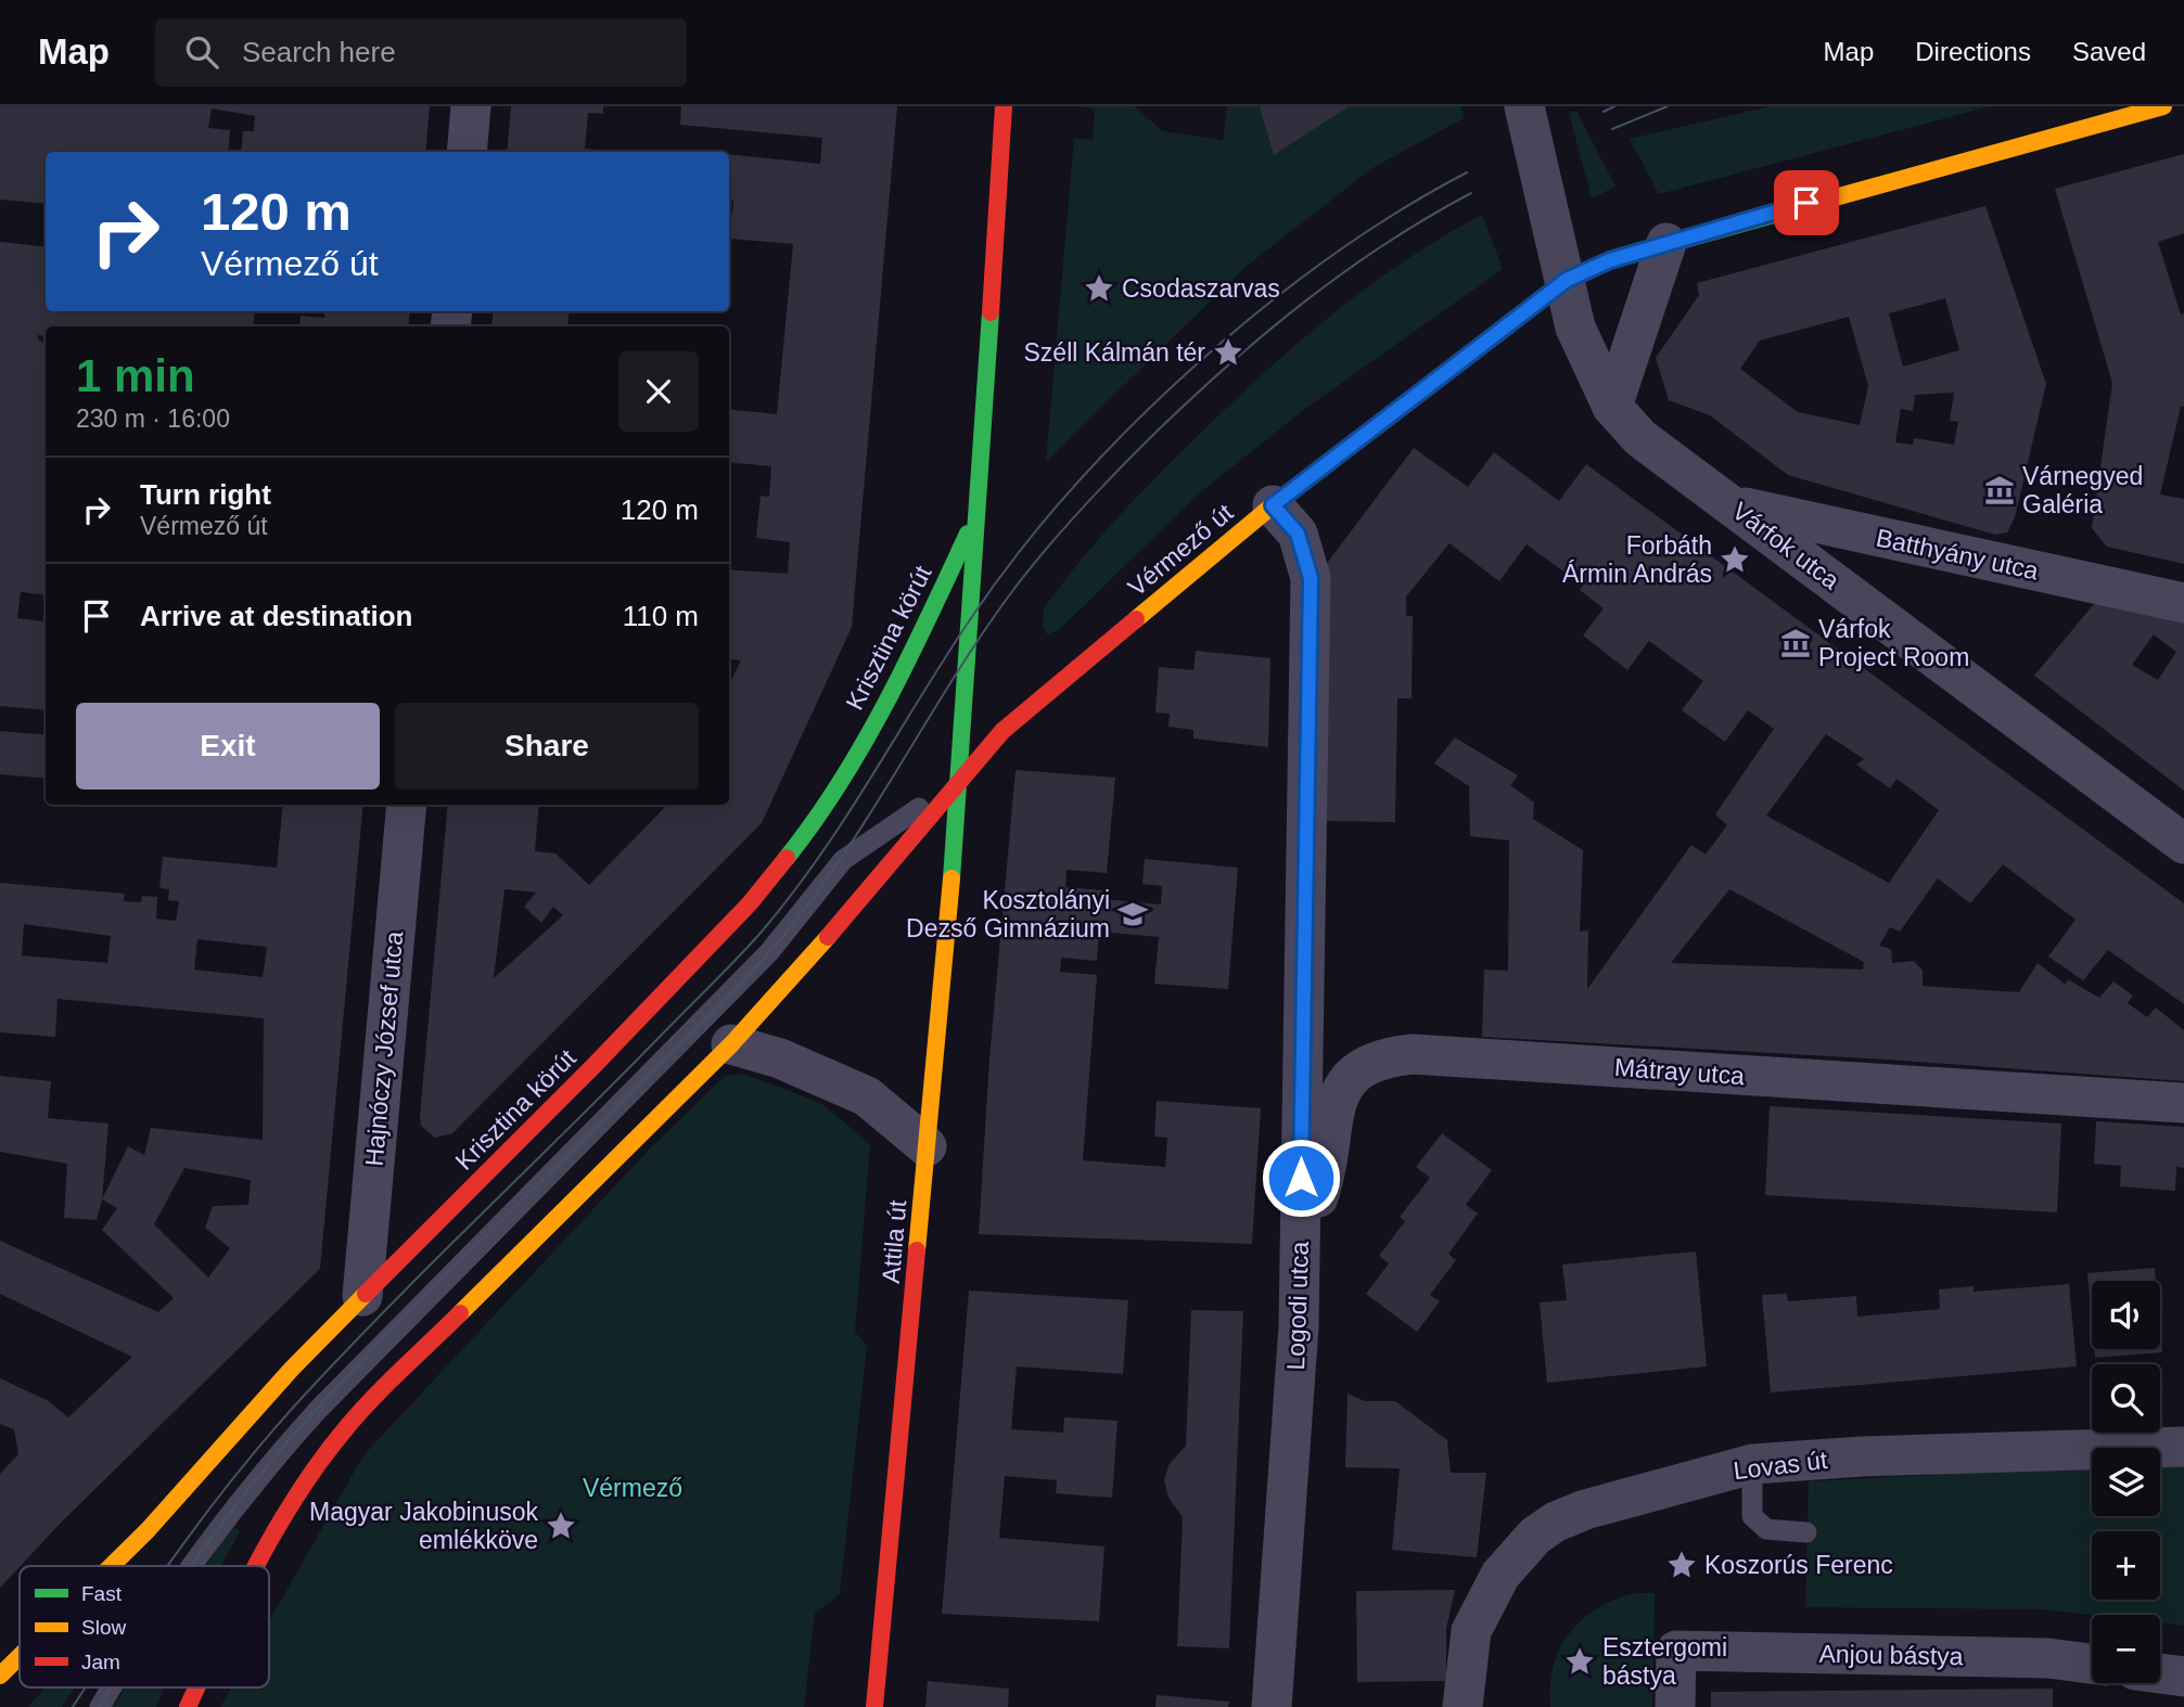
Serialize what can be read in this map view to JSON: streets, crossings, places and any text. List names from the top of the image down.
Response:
{
  "streets": {
    "main road": ["Vérmező út", "Krisztina körút", "Attila út"],
    "street": [
      "Várfok utca",
      "Batthyány utca",
      "Hajnóczy József utca",
      "Mátray utca",
      "Logodi utca",
      "Lovas út",
      "Anjou bástya"
    ]
  },
  "crossings": [
    ["Várfok utca", "Vérmező út"],
    ["Várfok utca", "Batthyány utca"],
    ["Vérmező út", "Krisztina körút"],
    ["Vérmező út", "Attila út"],
    ["Vérmező út", "Logodi utca"],
    ["Krisztina körút", "Hajnóczy József utca"],
    ["Krisztina körút", "Attila út"],
    ["Mátray utca", "Logodi utca"]
  ],
  "parks": ["Vérmező"],
  "places": {
    "place": [
      "Csodaszarvas",
      "Széll Kálmán tér",
      "Forbáth Ármin András",
      "Magyar Jakobinusok emlékköve",
      "Koszorús Ferenc",
      "Esztergomi bástya"
    ],
    "museum": ["Várnegyed Galéria", "Várfok Project Room"],
    "school or university": ["Kosztolányi Dezső Gimnázium"]
  },
  "legend": ["Fast", "Slow", "Jam"],
  "page": {
    "header": "Map",
    "search": "Search here",
    "nav": ["Map", "Directions", "Saved"],
    "turn": ["120 m", "Vérmező út"],
    "heading": ["1 min", "230 m · 16:00"],
    "list": [
      {
        "name": "Turn right",
        "note": "Vérmező út",
        "value": "120 m"
      },
      {
        "name": "Arrive at destination",
        "value": "110 m"
      }
    ],
    "buttons": ["Exit", "Share"],
    "map_buttons": ["+", "−"]
  }
}
